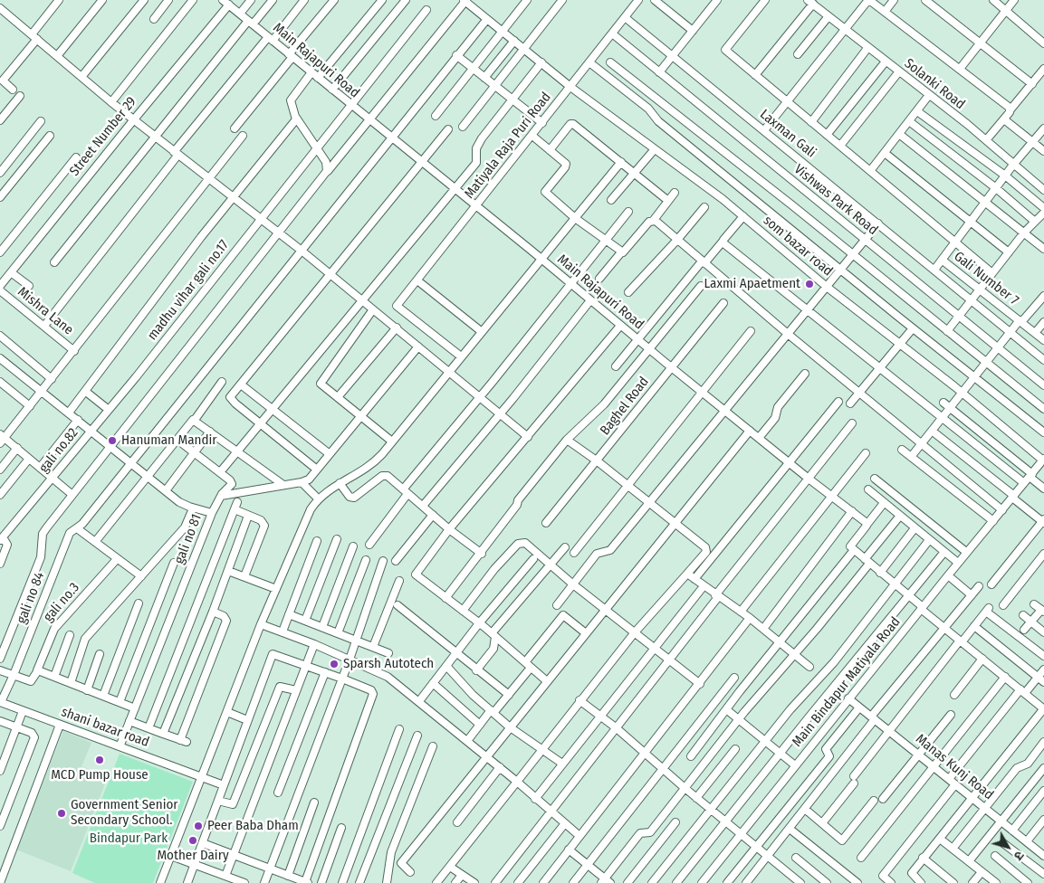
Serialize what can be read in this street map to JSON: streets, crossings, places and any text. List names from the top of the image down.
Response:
{
  "streets": {
    "street": [
      "Main Rajapuri Road",
      "Solanki Road",
      "Laxman Gali",
      "Street Number 29",
      "Matiyala Raja Puri Road",
      "Vishwas Park Road",
      "som bazar road",
      "Gali Number 7",
      "madhu vihar gali no.17",
      "Mishra Lane",
      "Baghel Road",
      "gali no.82",
      "gali no 81",
      "gali no 84",
      "gali no.3",
      "Main Bindapur Matiyala Road",
      "shani bazar road",
      "Manas Kunj Road"
    ]
  },
  "crossings": [
    ["Main Rajapuri Road", "Street Number 29"],
    ["Main Rajapuri Road", "Matiyala Raja Puri Road"],
    ["Main Rajapuri Road", "madhu vihar gali no.17"],
    ["Main Rajapuri Road", "Baghel Road"],
    ["Solanki Road", "Gali Number 7"],
    ["Laxman Gali", "Matiyala Raja Puri Road"],
    ["Matiyala Raja Puri Road", "Vishwas Park Road"],
    ["Matiyala Raja Puri Road", "som bazar road"],
    ["som bazar road", "Main Bindapur Matiyala Road"],
    ["madhu vihar gali no.17", "gali no.82"],
    ["gali no.82", "gali no 81"],
    ["gali no 81", "shani bazar road"],
    ["gali no 84", "shani bazar road"],
    ["Main Bindapur Matiyala Road", "Manas Kunj Road"]
  ],
  "parks": ["Bindapur Park"],
  "places": [
    "Laxmi Apaetment",
    "Hanuman Mandir",
    "Sparsh Autotech",
    "MCD Pump House",
    "Government Senior Secondary School.",
    "Peer Baba Dham",
    "Mother Dairy"
  ],
  "north": "bottom right"
}
